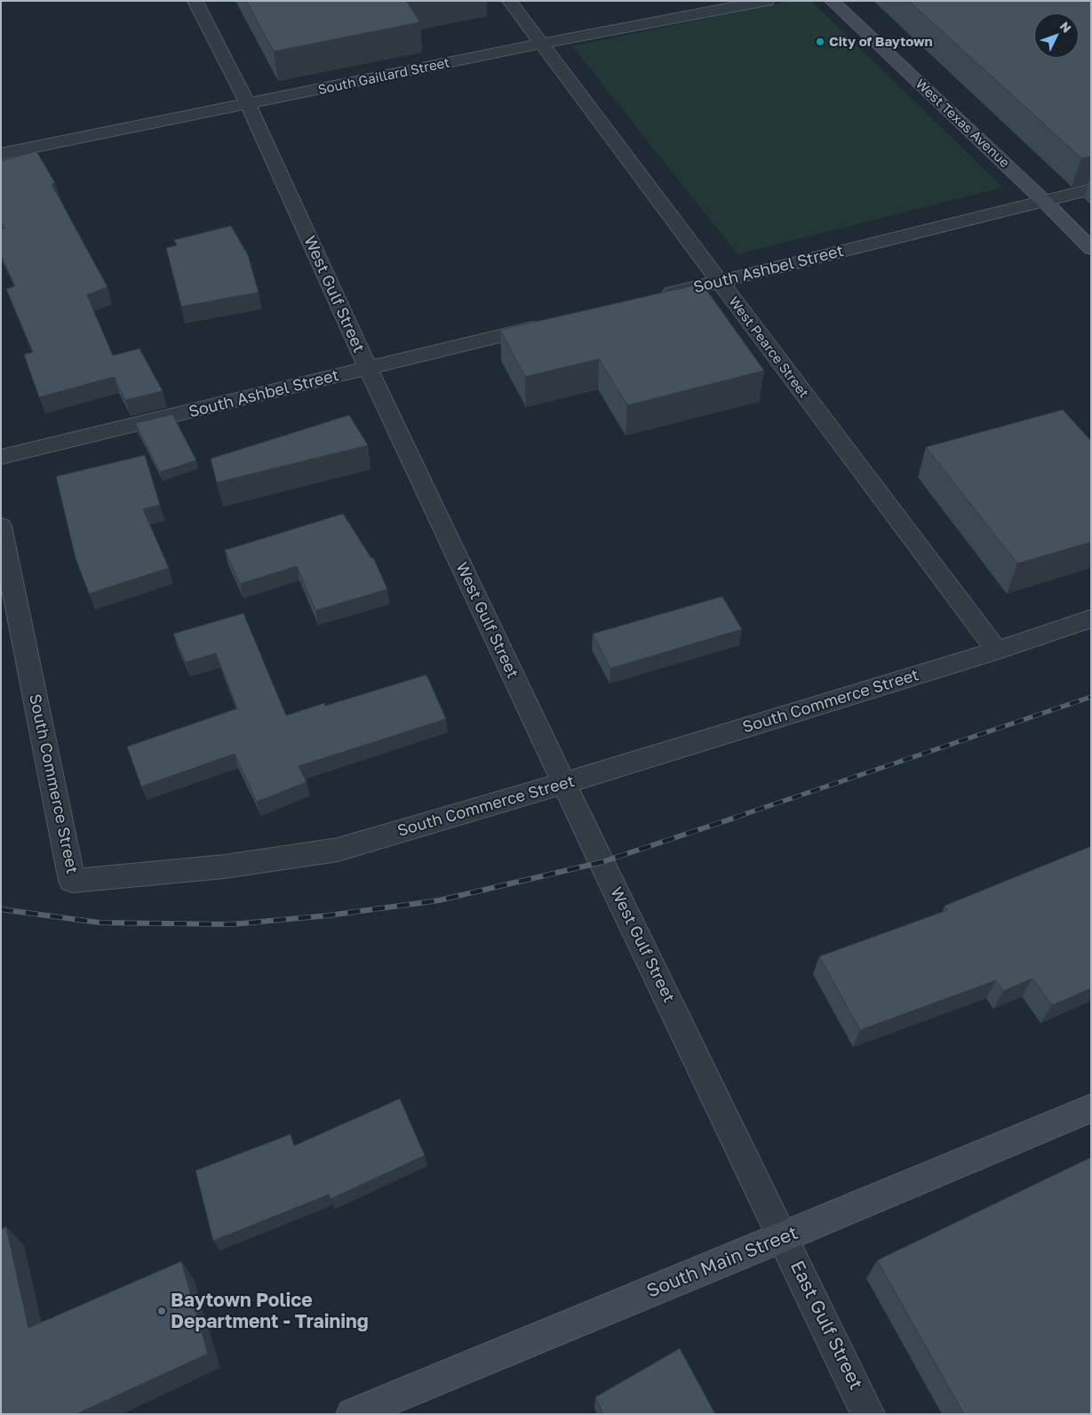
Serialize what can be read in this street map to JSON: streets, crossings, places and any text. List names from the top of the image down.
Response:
{
  "streets": {
    "main road": ["West Texas Avenue", "South Main Street"],
    "street": [
      "South Gaillard Street",
      "South Ashbel Street",
      "West Gulf Street",
      "West Pearce Street",
      "South Commerce Street",
      "East Gulf Street"
    ]
  },
  "crossings": [
    ["South Gaillard Street", "West Gulf Street"],
    ["South Gaillard Street", "West Pearce Street"],
    ["West Texas Avenue", "South Ashbel Street"],
    ["South Ashbel Street", "West Gulf Street"],
    ["South Ashbel Street", "West Pearce Street"],
    ["West Gulf Street", "South Commerce Street"],
    ["West Gulf Street", "South Main Street"],
    ["West Gulf Street", "East Gulf Street"],
    ["West Pearce Street", "South Commerce Street"],
    ["South Main Street", "East Gulf Street"]
  ],
  "places": ["City of Baytown", "Baytown Police Department - Training"],
  "north": "top right"
}
